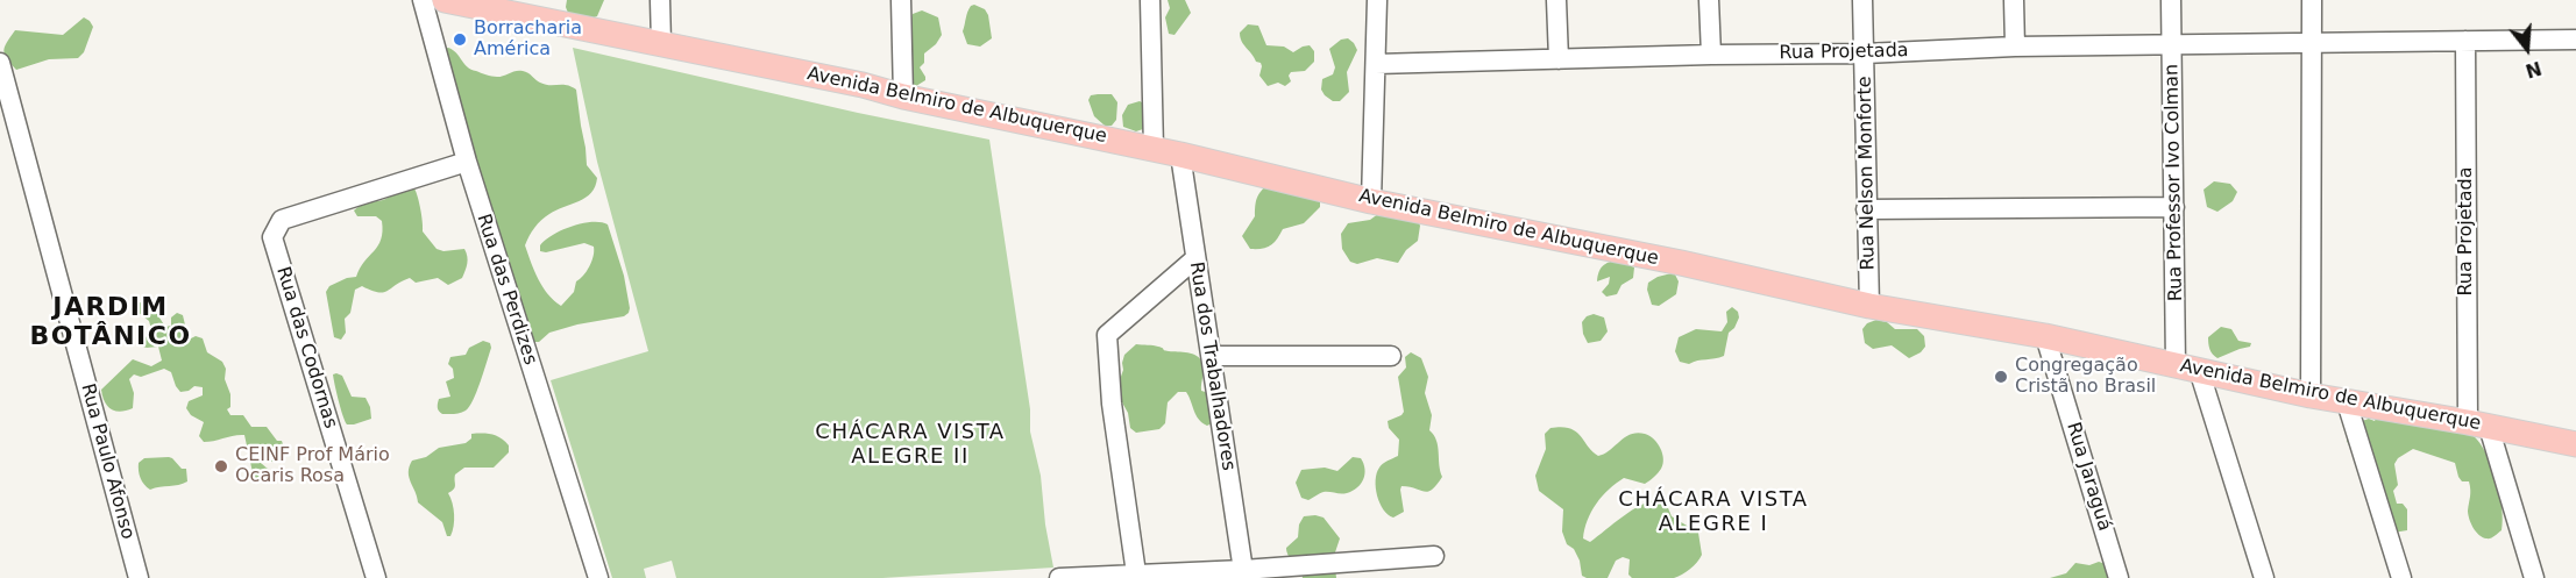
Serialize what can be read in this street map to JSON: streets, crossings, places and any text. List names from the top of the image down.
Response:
{
  "streets": {
    "main road": ["Avenida Belmiro de Albuquerque"],
    "street": [
      "Rua Projetada",
      "Rua Nelson Monforte",
      "Rua Professor Ivo Colman",
      "Rua das Perdizes",
      "Rua das Codornas",
      "Rua dos Trabalhadores",
      "Rua Paulo Afonso",
      "Rua Jaraguá"
    ]
  },
  "crossings": [
    ["Rua Projetada", "Avenida Belmiro de Albuquerque"],
    ["Rua Projetada", "Rua Nelson Monforte"],
    ["Rua Projetada", "Rua Professor Ivo Colman"],
    ["Avenida Belmiro de Albuquerque", "Rua Nelson Monforte"],
    ["Avenida Belmiro de Albuquerque", "Rua Professor Ivo Colman"],
    ["Avenida Belmiro de Albuquerque", "Rua dos Trabalhadores"],
    ["Avenida Belmiro de Albuquerque", "Rua Jaraguá"],
    ["Rua das Perdizes", "Rua das Codornas"]
  ],
  "districts": ["JARDIM BOTÂNICO", "CHÁCARA VISTA ALEGRE II", "CHÁCARA VISTA ALEGRE I"],
  "places": ["Borracharia América", "Congregação Cristã no Brasil", "CEINF Prof Mário Ocaris Rosa"],
  "north": "bottom"
}
